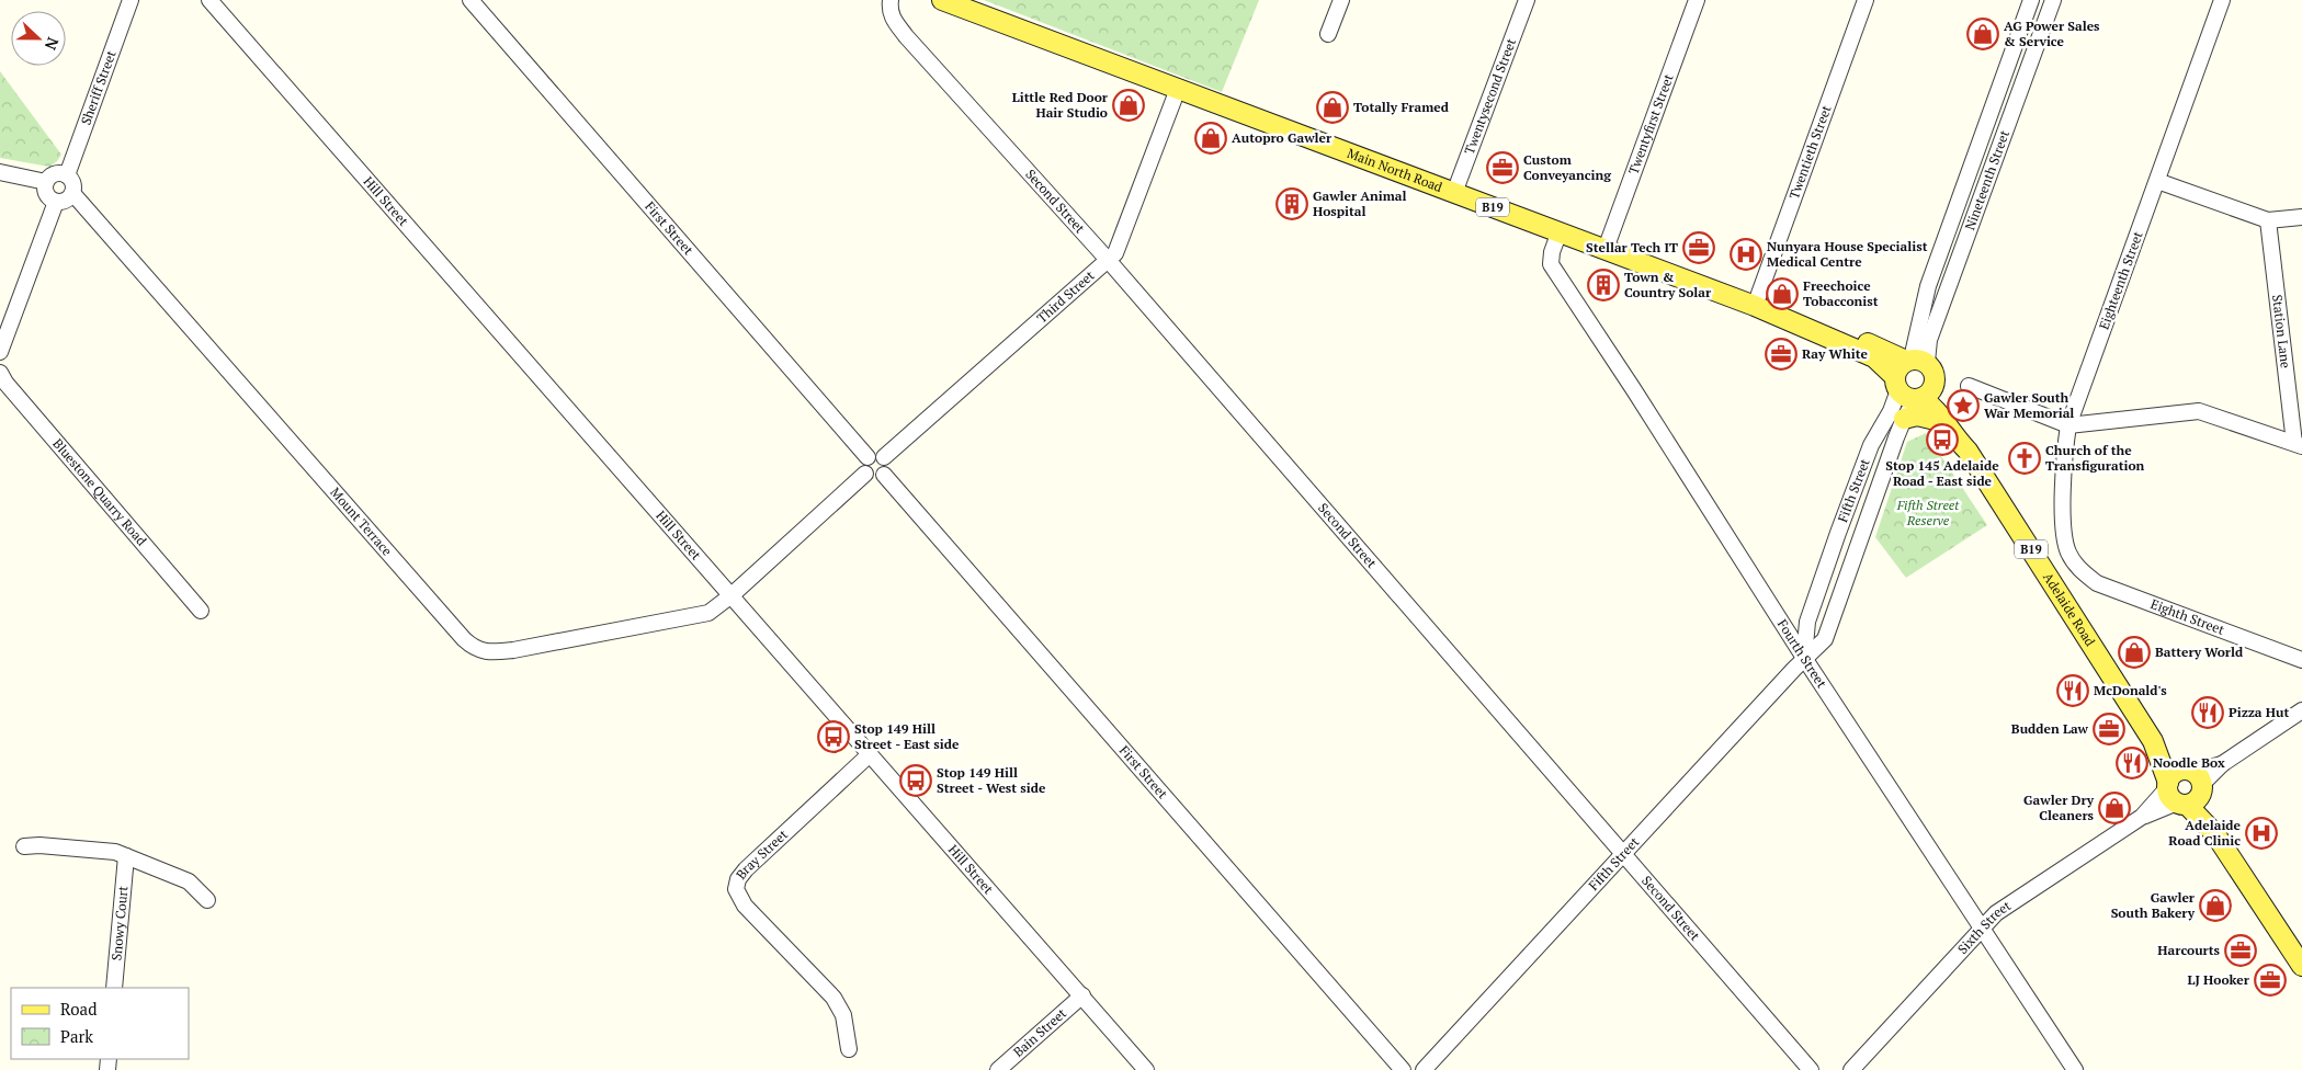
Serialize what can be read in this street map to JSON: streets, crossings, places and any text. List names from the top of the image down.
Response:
{
  "streets": {
    "main road": ["Main North Road", "B19", "Adelaide Road"],
    "street": [
      "Sheriff Street",
      "Twentysecond Street",
      "Twentyfirst Street",
      "Twentieth Street",
      "Nineteenth Street",
      "Hill Street",
      "Second Street",
      "First Street",
      "Eighteenth Street",
      "Third Street",
      "Station Lane",
      "Fifth Street",
      "Bluestone Quarry Road",
      "Mount Terrace",
      "Eighth Street",
      "Fourth Street",
      "Bray Street",
      "Snowy Court",
      "Sixth Street",
      "Bain Street"
    ]
  },
  "crossings": [
    ["Sheriff Street", "Mount Terrace"],
    ["Twentysecond Street", "Main North Road"],
    ["Twentyfirst Street", "Main North Road"],
    ["Twentieth Street", "Main North Road"],
    ["Twentieth Street", "B19"],
    ["Twentieth Street", "Adelaide Road"],
    ["Main North Road", "B19"],
    ["Main North Road", "Third Street"],
    ["Main North Road", "Adelaide Road"],
    ["Main North Road", "Fourth Street"],
    ["Nineteenth Street", "B19"],
    ["Hill Street", "Mount Terrace"],
    ["Hill Street", "Bray Street"],
    ["Hill Street", "Bain Street"],
    ["Second Street", "Third Street"],
    ["Second Street", "Fifth Street"],
    ["B19", "Fifth Street"],
    ["B19", "Adelaide Road"],
    ["First Street", "Third Street"],
    ["Eighteenth Street", "Eighth Street"],
    ["Fifth Street", "Adelaide Road"],
    ["Fifth Street", "Fourth Street"],
    ["Adelaide Road", "Sixth Street"],
    ["Fourth Street", "Sixth Street"]
  ],
  "parks": ["Fifth Street Reserve"],
  "places": {
    "shop": [
      "AG Power Sales & Service",
      "Little Red Door Hair Studio",
      "Totally Framed",
      "Autopro Gawler",
      "Freechoice Tobacconist",
      "Battery World",
      "Gawler Dry Cleaners",
      "Gawler South Bakery"
    ],
    "office": [
      "Custom Conveyancing",
      "Stellar Tech IT",
      "Ray White",
      "Budden Law",
      "Harcourts",
      "LJ Hooker"
    ],
    "building": ["Gawler Animal Hospital", "Town & Country Solar"],
    "hospital": ["Nunyara House Specialist Medical Centre", "Adelaide Road Clinic"],
    "place": ["Gawler South War Memorial"],
    "bus stop": ["Stop 145 Adelaide Road - East side", "Stop 149 Hill Street - East side", "Stop 149 Hill Street - West side"],
    "church": ["Church of the Transfiguration"],
    "restaurant": ["McDonald's", "Pizza Hut", "Noodle Box"]
  },
  "legend": ["Road", "Park"],
  "north": "right"
}
